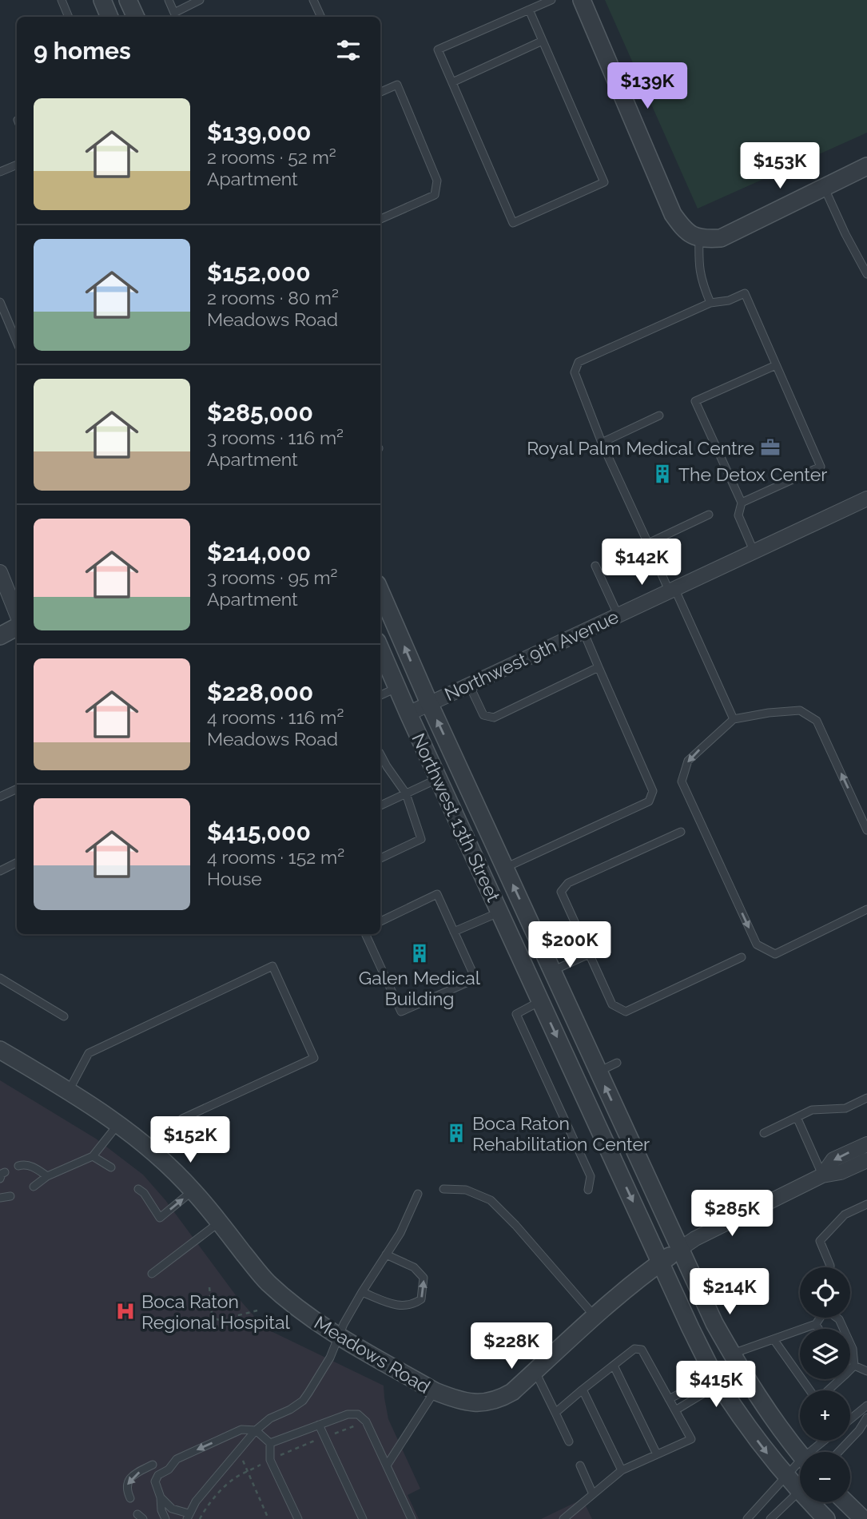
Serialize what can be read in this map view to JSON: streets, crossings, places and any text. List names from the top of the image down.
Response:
{
  "streets": {
    "street": ["Northwest 9th Avenue", "Northwest 13th Street", "Meadows Road"]
  },
  "crossings": [
    ["Northwest 9th Avenue", "Northwest 13th Street"],
    ["Northwest 13th Street", "Meadows Road"]
  ],
  "places": {
    "office": ["Royal Palm Medical Centre"],
    "building": ["The Detox Center", "Galen Medical Building", "Boca Raton Rehabilitation Center"],
    "hospital": ["Boca Raton Regional Hospital"]
  },
  "page": {
    "heading": "9 homes",
    "price": [
      "$139K",
      "$153K",
      "$142K",
      "$200K",
      "$152K",
      "$285K",
      "$214K",
      "$228K",
      "$415K"
    ],
    "list": [
      {
        "name": "$139,000",
        "note": "2 rooms · 52 m² · Apartment"
      },
      {
        "name": "$152,000",
        "note": "2 rooms · 80 m² · Meadows Road"
      },
      {
        "name": "$285,000",
        "note": "3 rooms · 116 m² · Apartment"
      },
      {
        "name": "$214,000",
        "note": "3 rooms · 95 m² · Apartment"
      },
      {
        "name": "$228,000",
        "note": "4 rooms · 116 m² · Meadows Road"
      },
      {
        "name": "$415,000",
        "note": "4 rooms · 152 m² · House"
      }
    ],
    "map_buttons": ["+", "−"]
  }
}
